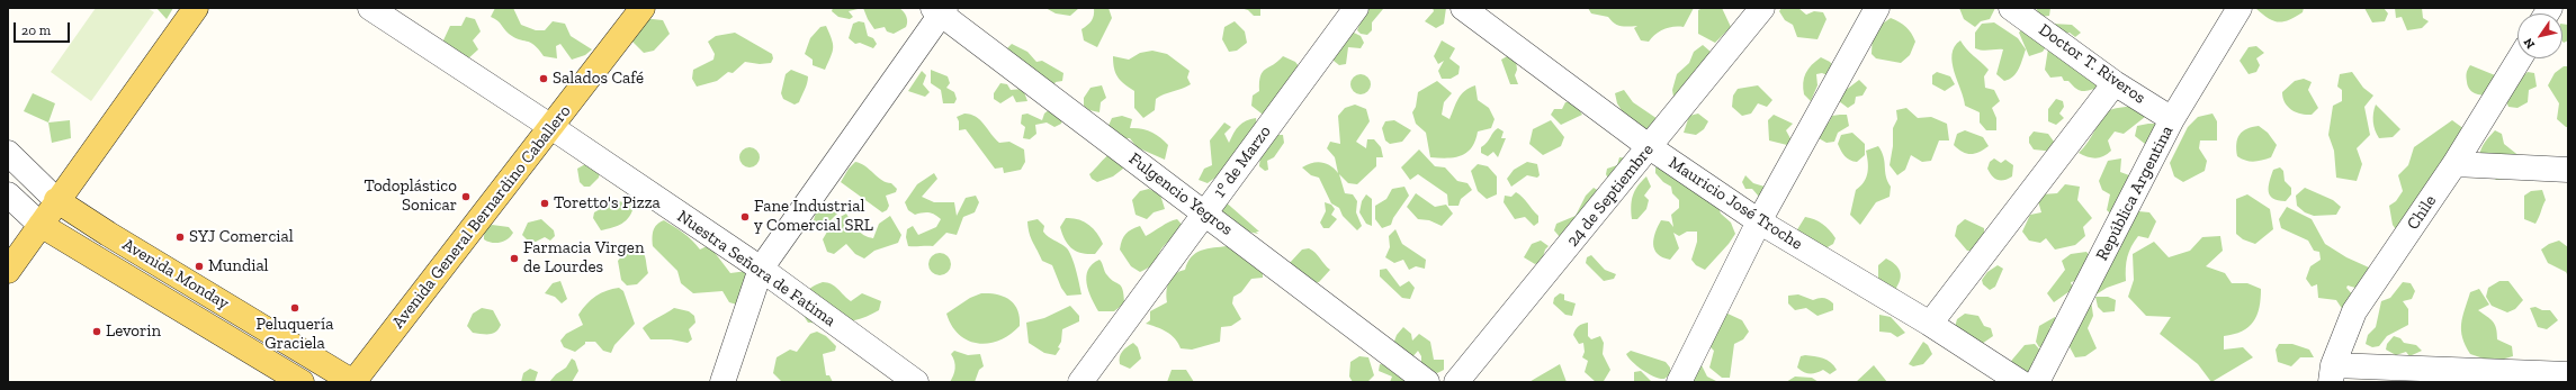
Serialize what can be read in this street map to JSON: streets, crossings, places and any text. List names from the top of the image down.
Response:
{
  "streets": {
    "main road": ["Avenida General Bernardino Caballero", "Avenida Monday"],
    "street": [
      "Doctor T. Riveros",
      "1° de Marzo",
      "República Argentina",
      "Fulgencio Yegros",
      "24 de Septiembre",
      "Mauricio José Troche",
      "Chile",
      "Nuestra Señora de Fatima"
    ]
  },
  "crossings": [
    ["Doctor T. Riveros", "República Argentina"],
    ["1° de Marzo", "Fulgencio Yegros"],
    ["24 de Septiembre", "Mauricio José Troche"],
    ["Avenida General Bernardino Caballero", "Nuestra Señora de Fatima"],
    ["Avenida General Bernardino Caballero", "Avenida Monday"]
  ],
  "places": [
    "Salados Café",
    "Todoplástico Sonicar",
    "Toretto's Pizza",
    "Fane Industrial y Comercial SRL",
    "SYJ Comercial",
    "Farmacia Virgen de Lourdes",
    "Mundial",
    "Peluquería Graciela",
    "Levorin"
  ],
  "scale_bar": "20 m",
  "north": "bottom left"
}
